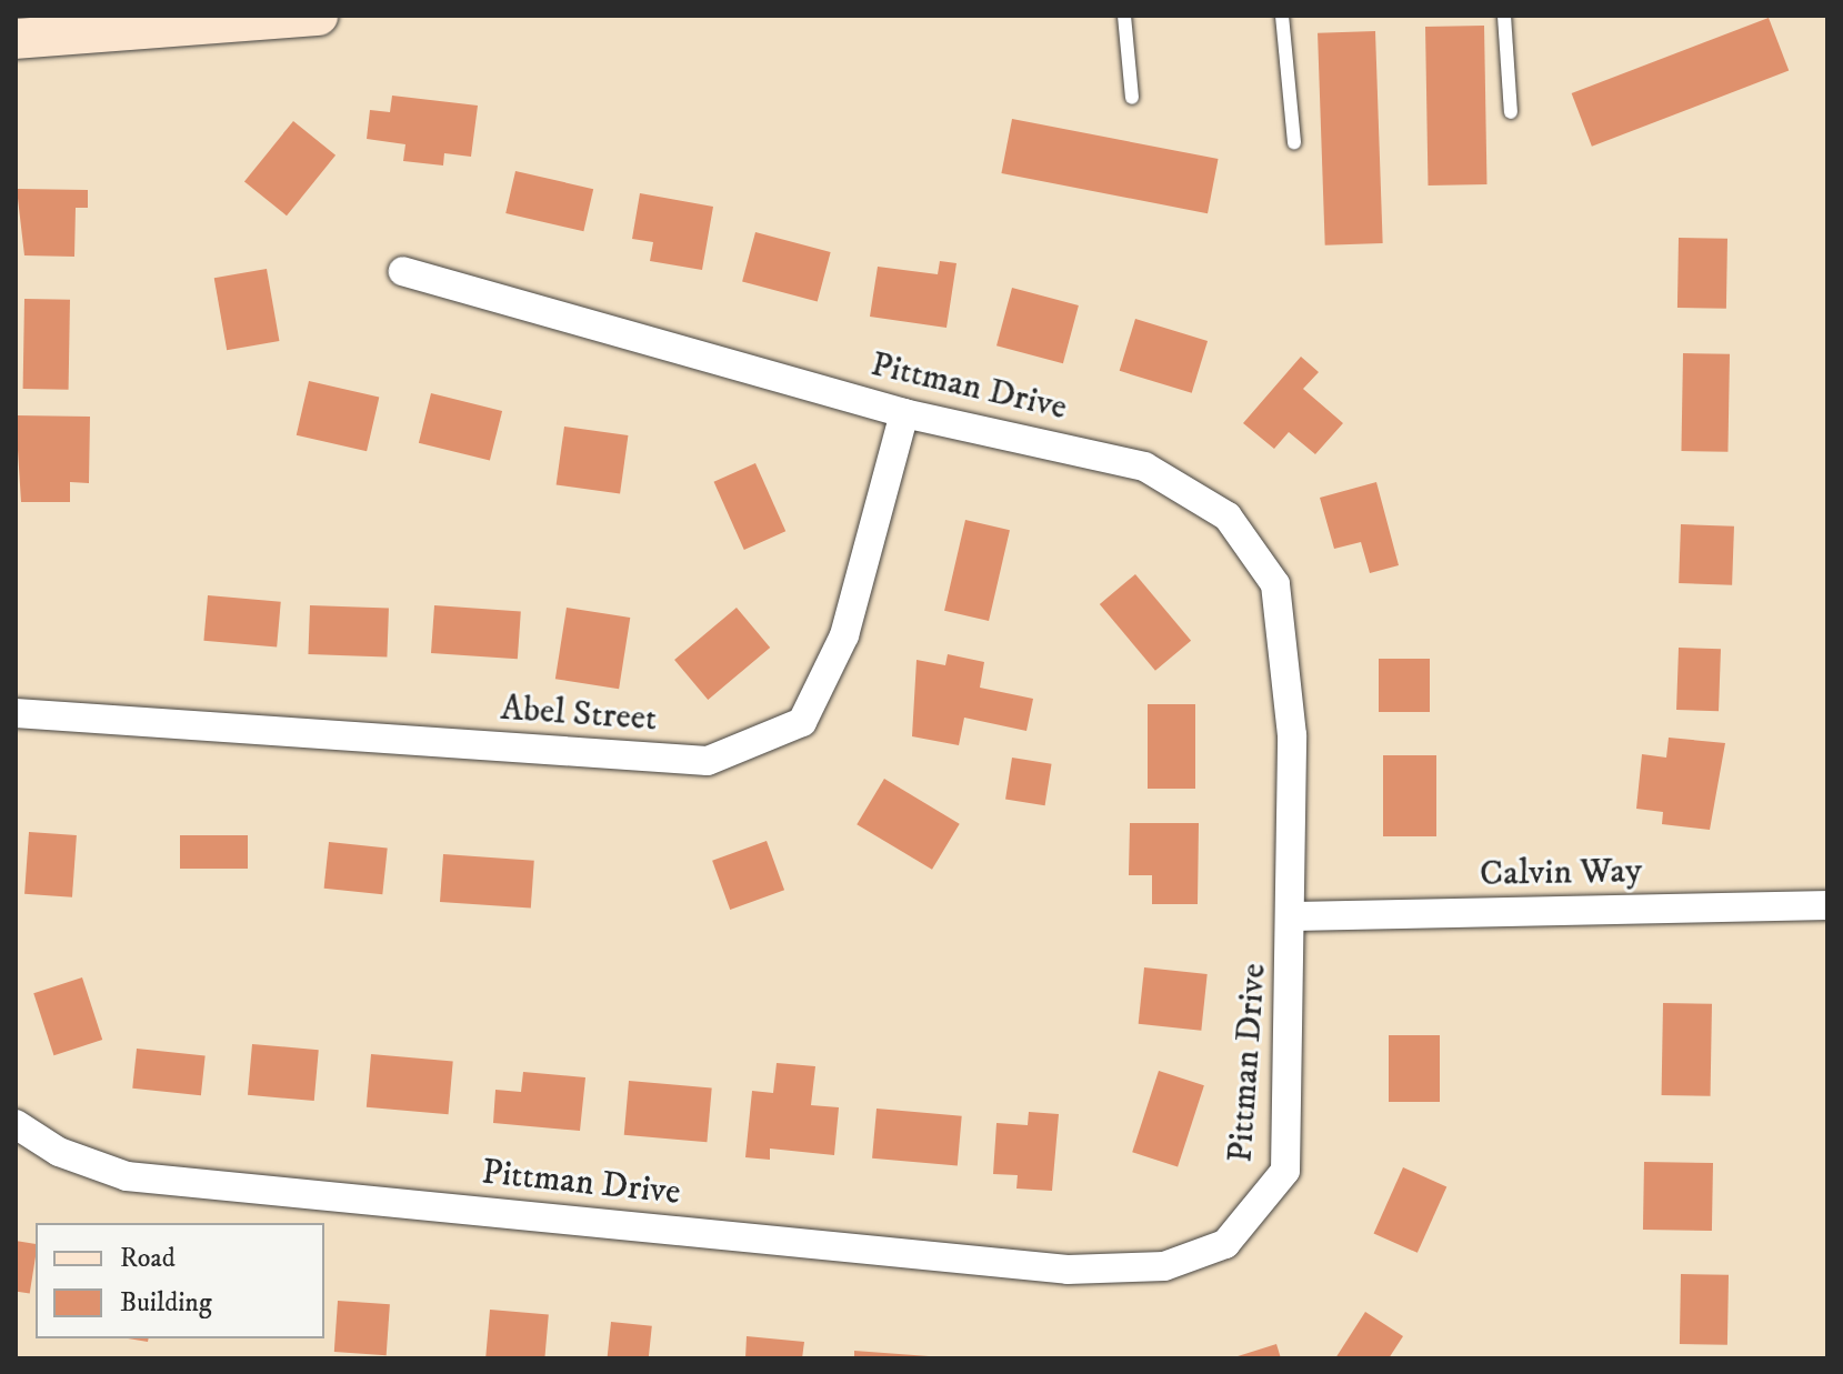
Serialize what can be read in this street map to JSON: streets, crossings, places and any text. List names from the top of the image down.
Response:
{
  "streets": {
    "street": ["Pittman Drive", "Abel Street", "Calvin Way"]
  },
  "crossings": [
    ["Pittman Drive", "Abel Street"],
    ["Pittman Drive", "Calvin Way"]
  ],
  "legend": ["Road", "Building"]
}
